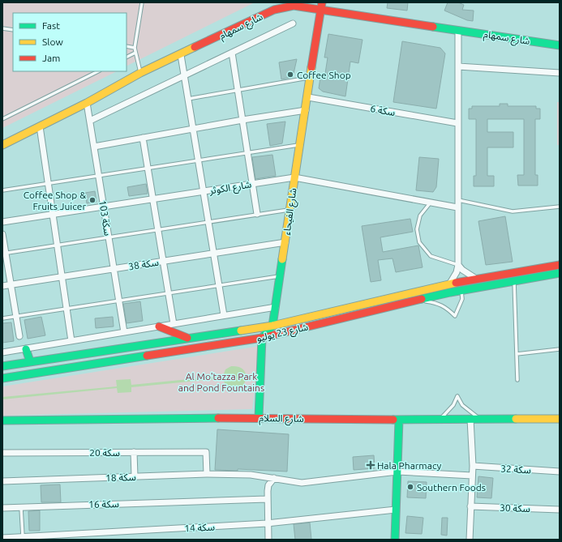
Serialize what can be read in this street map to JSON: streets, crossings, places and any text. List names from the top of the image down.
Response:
{
  "streets": {
    "street": [
      "شارع سمهام",
      "سكة 6",
      "شارع الكوثر",
      "شارع الفيحاء",
      "سكة 103",
      "سكة 38",
      "شارع 23 يوليو",
      "شارع السلام",
      "سكة 20",
      "سكة 32",
      "سكة 18",
      "سكة 16",
      "سكة 30",
      "سكة 14"
    ]
  },
  "crossings": [
    ["شارع سمهام", "شارع الفيحاء"],
    ["شارع سمهام", "سكة 103"],
    ["سكة 6", "شارع الفيحاء"],
    ["شارع الكوثر", "شارع الفيحاء"],
    ["شارع الكوثر", "سكة 103"],
    ["شارع الفيحاء", "سكة 38"],
    ["شارع الفيحاء", "شارع 23 يوليو"],
    ["سكة 103", "سكة 38"],
    ["سكة 20", "سكة 18"]
  ],
  "parks": ["Al Mo'tazza Park and Pond Fountains"],
  "places": {
    "other": ["Coffee Shop", "Coffee Shop & Fruits Juicer", "Southern Foods"],
    "health": ["Hala Pharmacy"]
  },
  "legend": ["Fast", "Slow", "Jam"]
}
